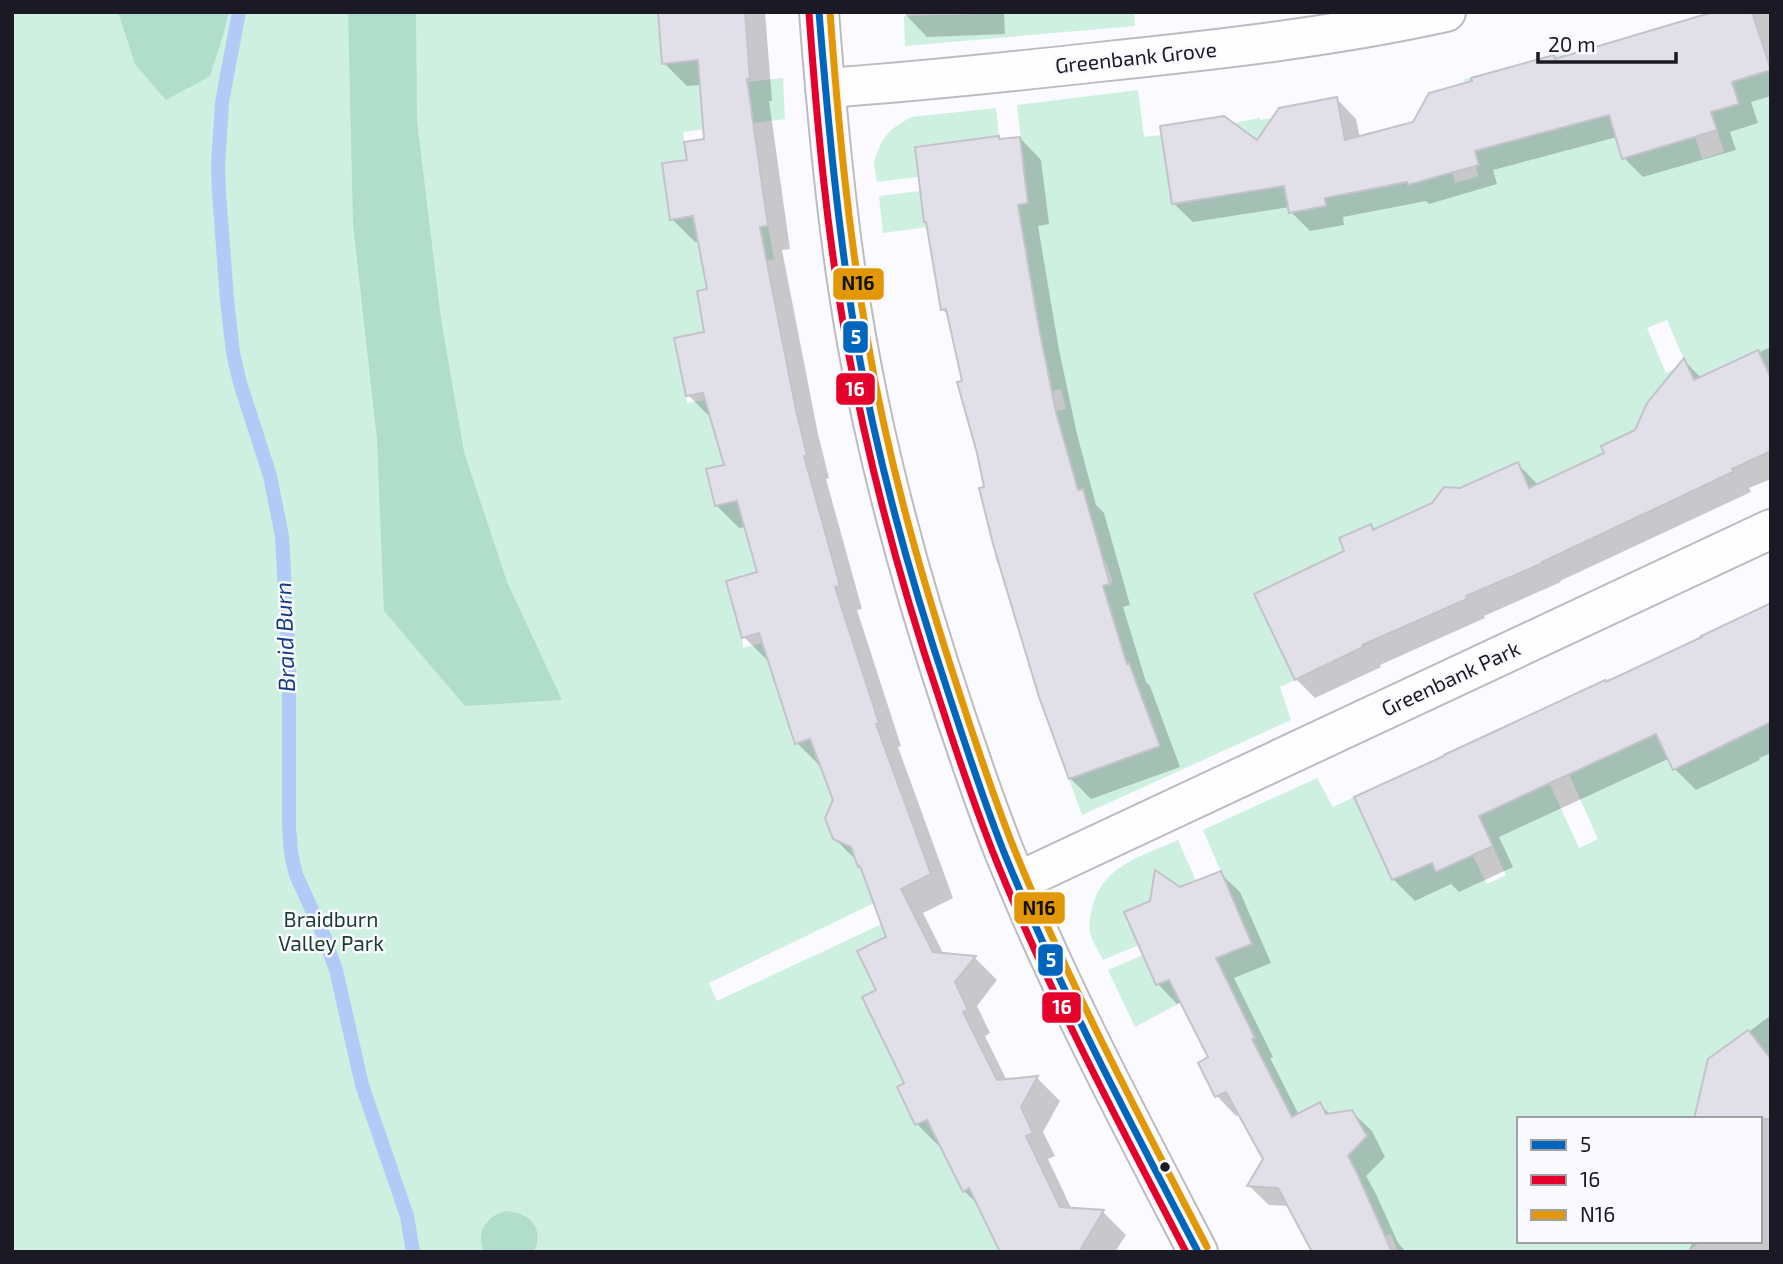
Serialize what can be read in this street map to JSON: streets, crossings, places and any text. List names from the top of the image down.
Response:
{
  "streets": {
    "street": ["Greenbank Grove", "Greenbank Park"]
  },
  "water": ["Braid Burn"],
  "parks": ["Braidburn Valley Park"],
  "lines": ["transit line 5", "transit line N16", "transit line 16"],
  "legend": ["5", "16", "N16"],
  "scale_bar": "20 m"
}
